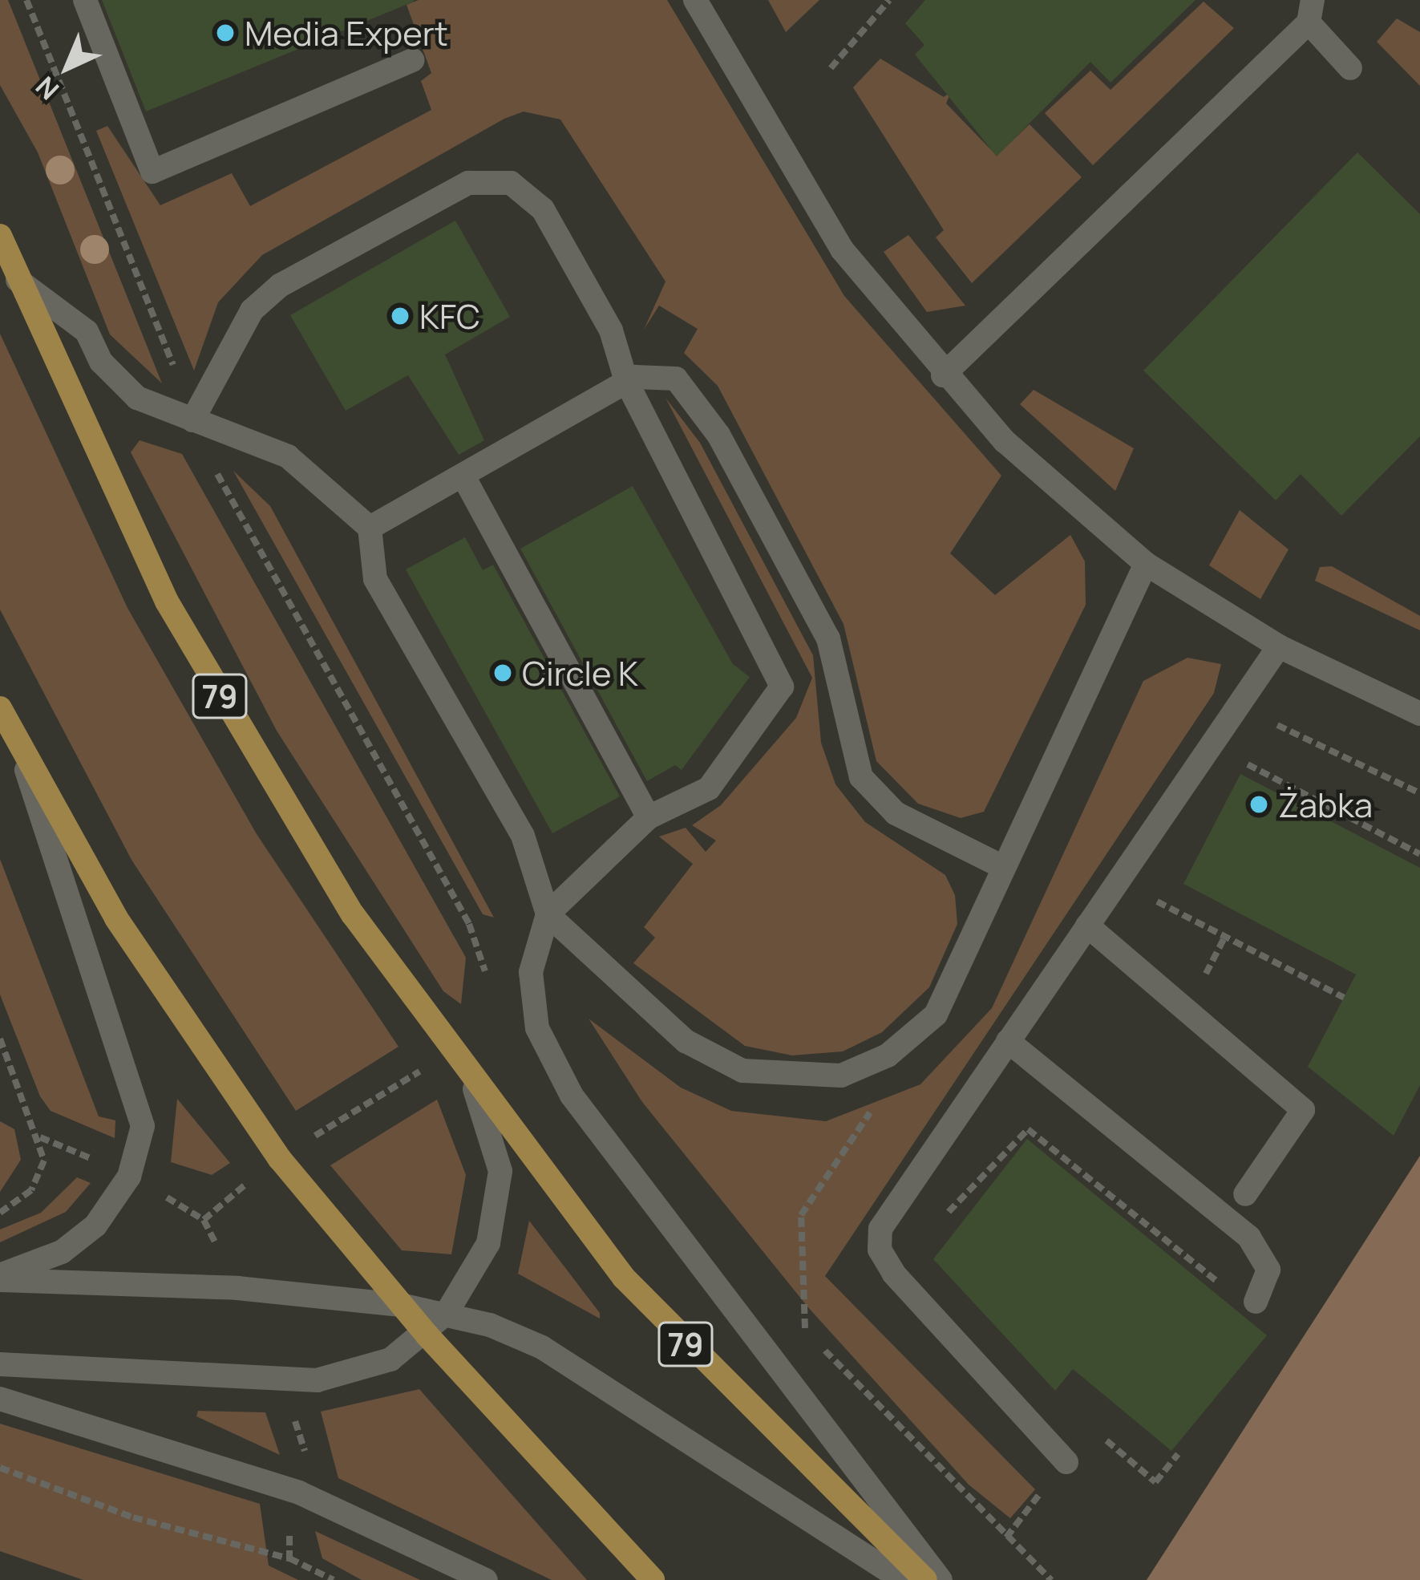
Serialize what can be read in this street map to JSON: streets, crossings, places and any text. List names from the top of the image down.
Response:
{
  "streets": {
    "main road": ["79"]
  },
  "places": [
    "Media Expert",
    "KFC",
    "Circle K",
    "Żabka"
  ],
  "north": "bottom left"
}
